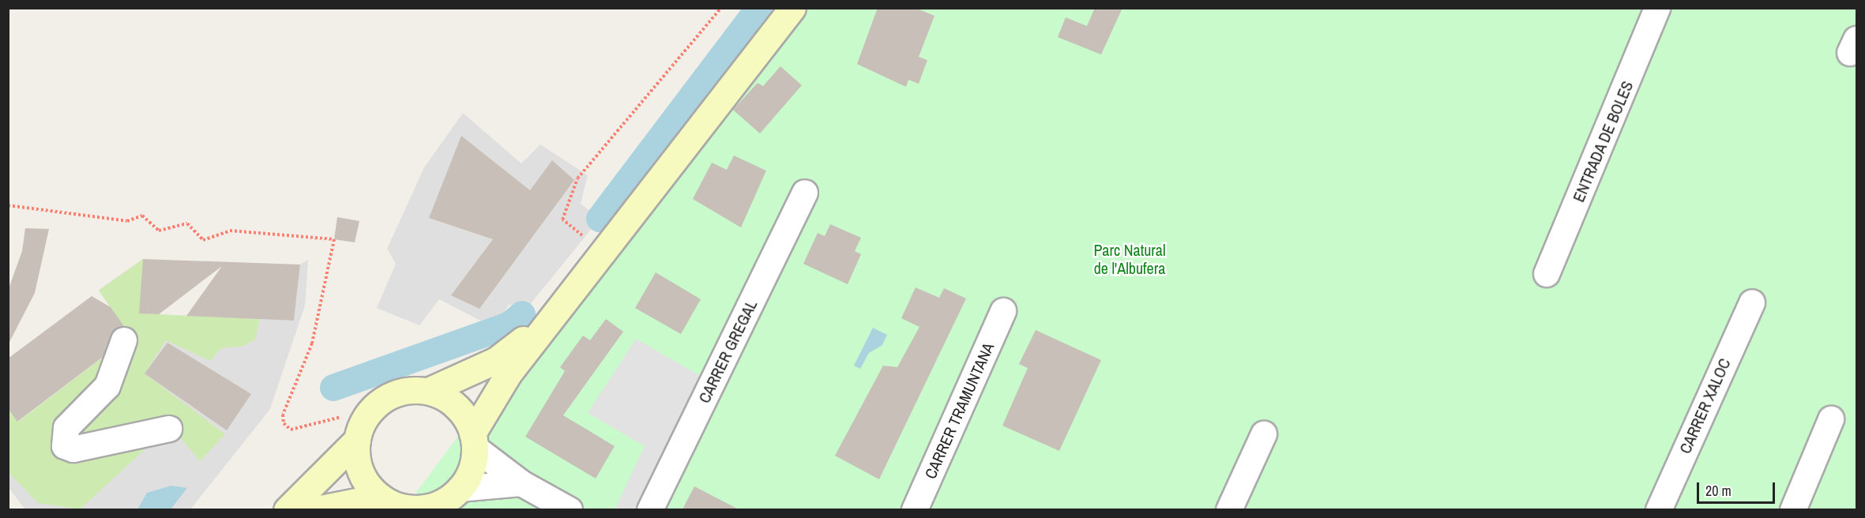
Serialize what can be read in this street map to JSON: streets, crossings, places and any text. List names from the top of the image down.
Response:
{
  "streets": {
    "street": [
      "ENTRADA DE BOLES",
      "CARRER GREGAL",
      "CARRER XALOC",
      "CARRER TRAMUNTANA"
    ]
  },
  "parks": ["Parc Natural de l'Albufera"],
  "scale_bar": "20 m"
}
